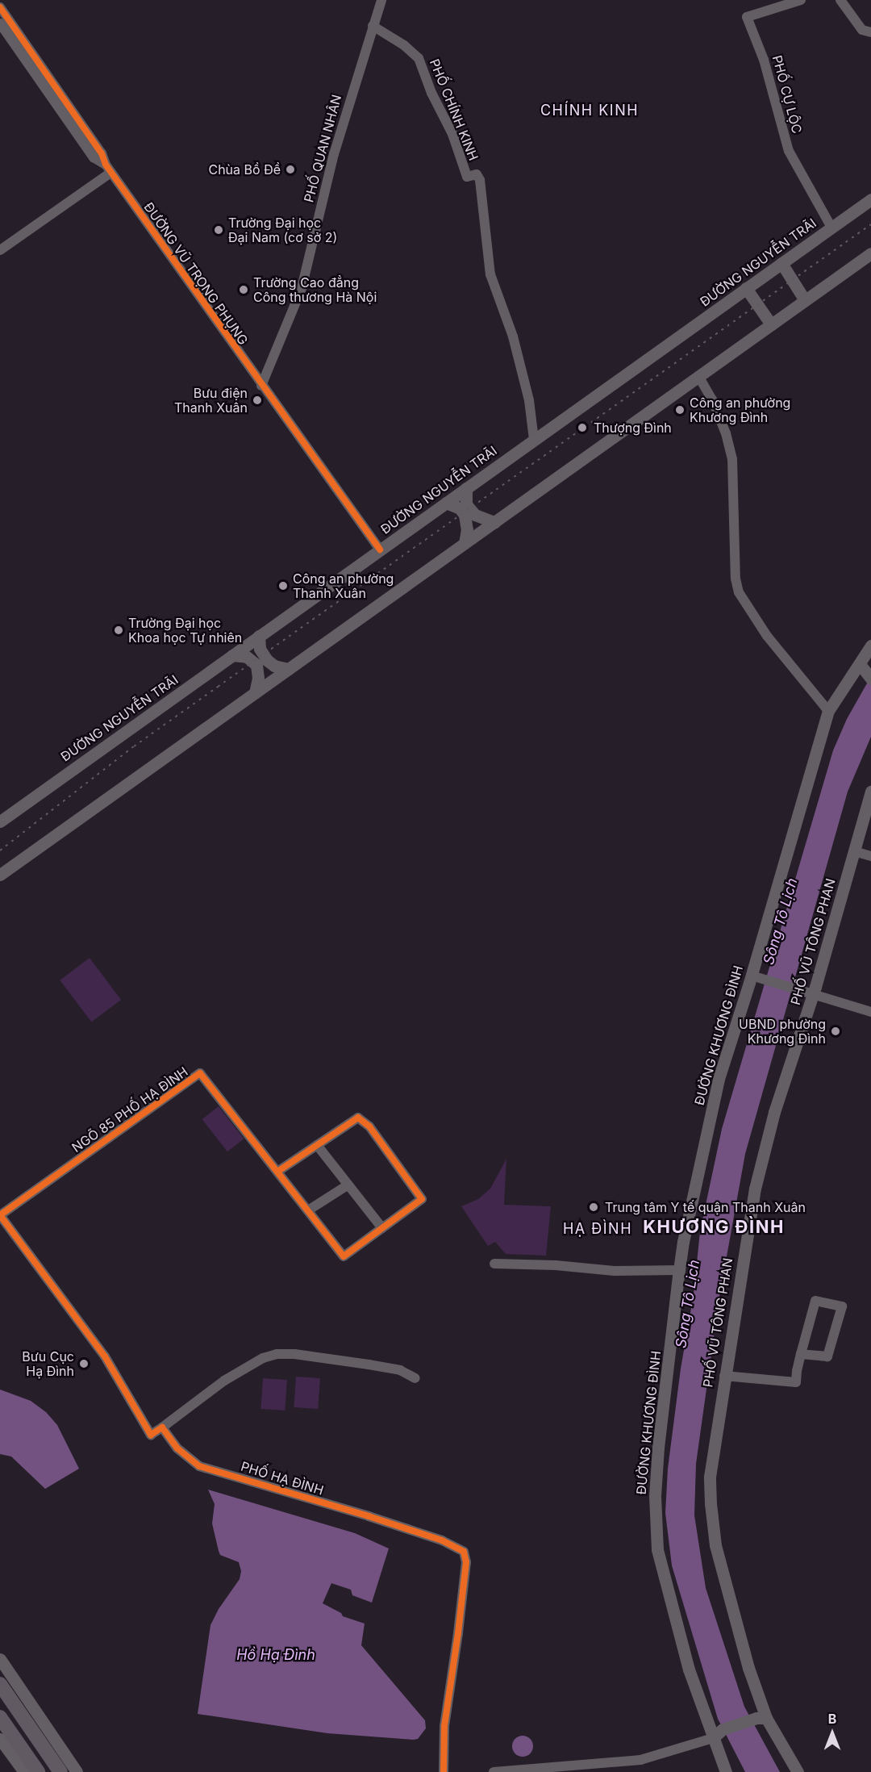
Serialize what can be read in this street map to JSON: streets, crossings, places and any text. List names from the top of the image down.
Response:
{
  "streets": {
    "main road": ["ĐƯỜNG NGUYỄN TRÃI", "PHỐ VŨ TÔNG PHAN", "ĐƯỜNG KHƯƠNG ĐÌNH"],
    "street": [
      "PHỐ CỰ LỘC",
      "PHỐ CHÍNH KINH",
      "PHỐ QUAN NHÂN",
      "ĐƯỜNG VŨ TRỌNG PHỤNG",
      "NGÕ 85 PHỐ HẠ ĐÌNH",
      "PHỐ HẠ ĐÌNH"
    ]
  },
  "crossings": [
    ["PHỐ CỰ LỘC", "ĐƯỜNG NGUYỄN TRÃI"],
    ["PHỐ CHÍNH KINH", "PHỐ QUAN NHÂN"],
    ["PHỐ CHÍNH KINH", "ĐƯỜNG NGUYỄN TRÃI"],
    ["PHỐ QUAN NHÂN", "ĐƯỜNG VŨ TRỌNG PHỤNG"],
    ["ĐƯỜNG NGUYỄN TRÃI", "ĐƯỜNG VŨ TRỌNG PHỤNG"]
  ],
  "districts": ["CHÍNH KINH", "KHƯƠNG ĐÌNH", "HẠ ĐÌNH"],
  "water": ["Sông Tô Lịch", "Hồ Hạ Đình"],
  "places": [
    "Chùa Bồ Đề",
    "Trường Đại học Đại Nam (cơ sở 2)",
    "Trường Cao đẳng Công thương Hà Nội",
    "Bưu điện Thanh Xuân",
    "Công an phường Khương Đình",
    "Thượng Đình",
    "Công an phường Thanh Xuân",
    "Trường Đại học Khoa học Tự nhiên",
    "UBND phường Khương Đình",
    "Trung tâm Y tế quận Thanh Xuân",
    "Bưu Cục Hạ Đình"
  ],
  "north": "top"
}
